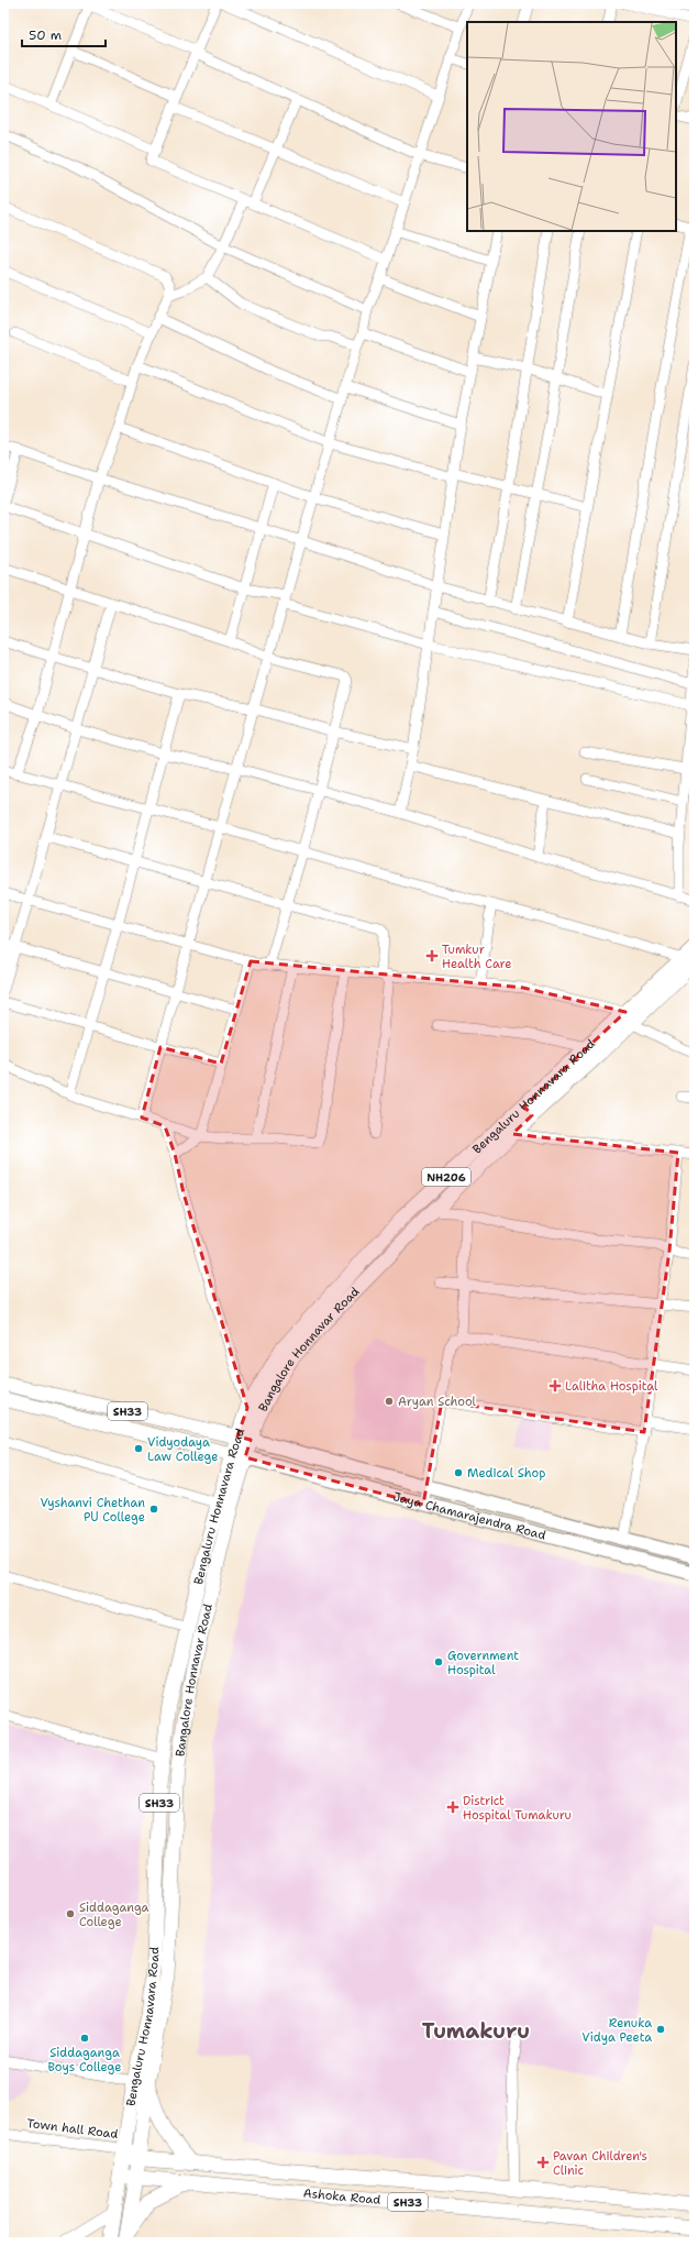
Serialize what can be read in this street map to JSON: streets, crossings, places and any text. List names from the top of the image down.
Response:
{
  "streets": {
    "main road": [
      "Bengaluru Honnavara Road",
      "NH206",
      "Bangalore Honnavar Road",
      "SH33",
      "Jaya Chamarajendra Road",
      "Ashoka Road"
    ],
    "street": ["Town hall Road"]
  },
  "crossings": [
    ["Bengaluru Honnavara Road", "Bangalore Honnavar Road"],
    ["Bengaluru Honnavara Road", "SH33"],
    ["Bengaluru Honnavara Road", "Jaya Chamarajendra Road"],
    ["Bengaluru Honnavara Road", "Town hall Road"],
    ["Bengaluru Honnavara Road", "Ashoka Road"],
    ["Bangalore Honnavar Road", "SH33"],
    ["Bangalore Honnavar Road", "Jaya Chamarajendra Road"],
    ["Bangalore Honnavar Road", "Ashoka Road"],
    ["SH33", "Jaya Chamarajendra Road"],
    ["Town hall Road", "Ashoka Road"]
  ],
  "districts": ["Tumakuru"],
  "places": {
    "health": [
      "Tumkur Health Care",
      "Lalitha Hospital",
      "District Hospital Tumakuru",
      "Pavan Children's Clinic"
    ],
    "other": [
      "Aryan School",
      "Vidyodaya Law College",
      "Medical Shop",
      "Vyshanvi Chethan PU College",
      "Government Hospital",
      "Siddaganga College",
      "Renuka Vidya Peeta",
      "Siddaganga Boys College"
    ]
  },
  "scale_bar": "50 m"
}
